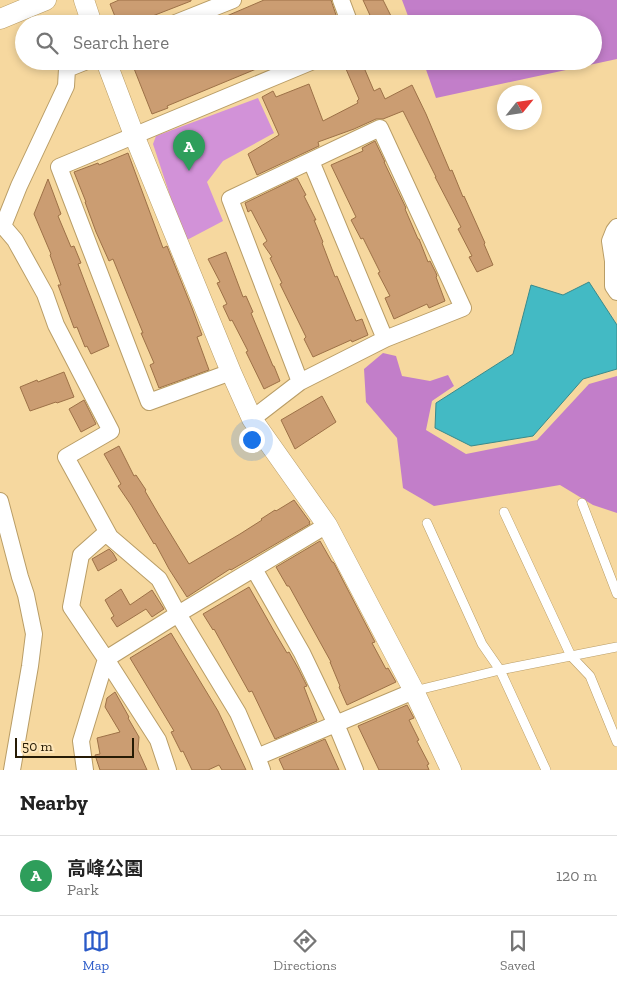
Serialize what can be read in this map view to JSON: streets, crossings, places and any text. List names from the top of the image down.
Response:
{
  "scale_bar": "50 m",
  "north": "top right",
  "page": {
    "search": "Search here",
    "pins": "A",
    "scale": "50 m",
    "heading": "Nearby",
    "list": [
      {
        "mark": "A",
        "name": "高峰公園",
        "note": "Park",
        "value": "120 m"
      }
    ],
    "nav": ["Map", "Directions", "Saved"]
  }
}
